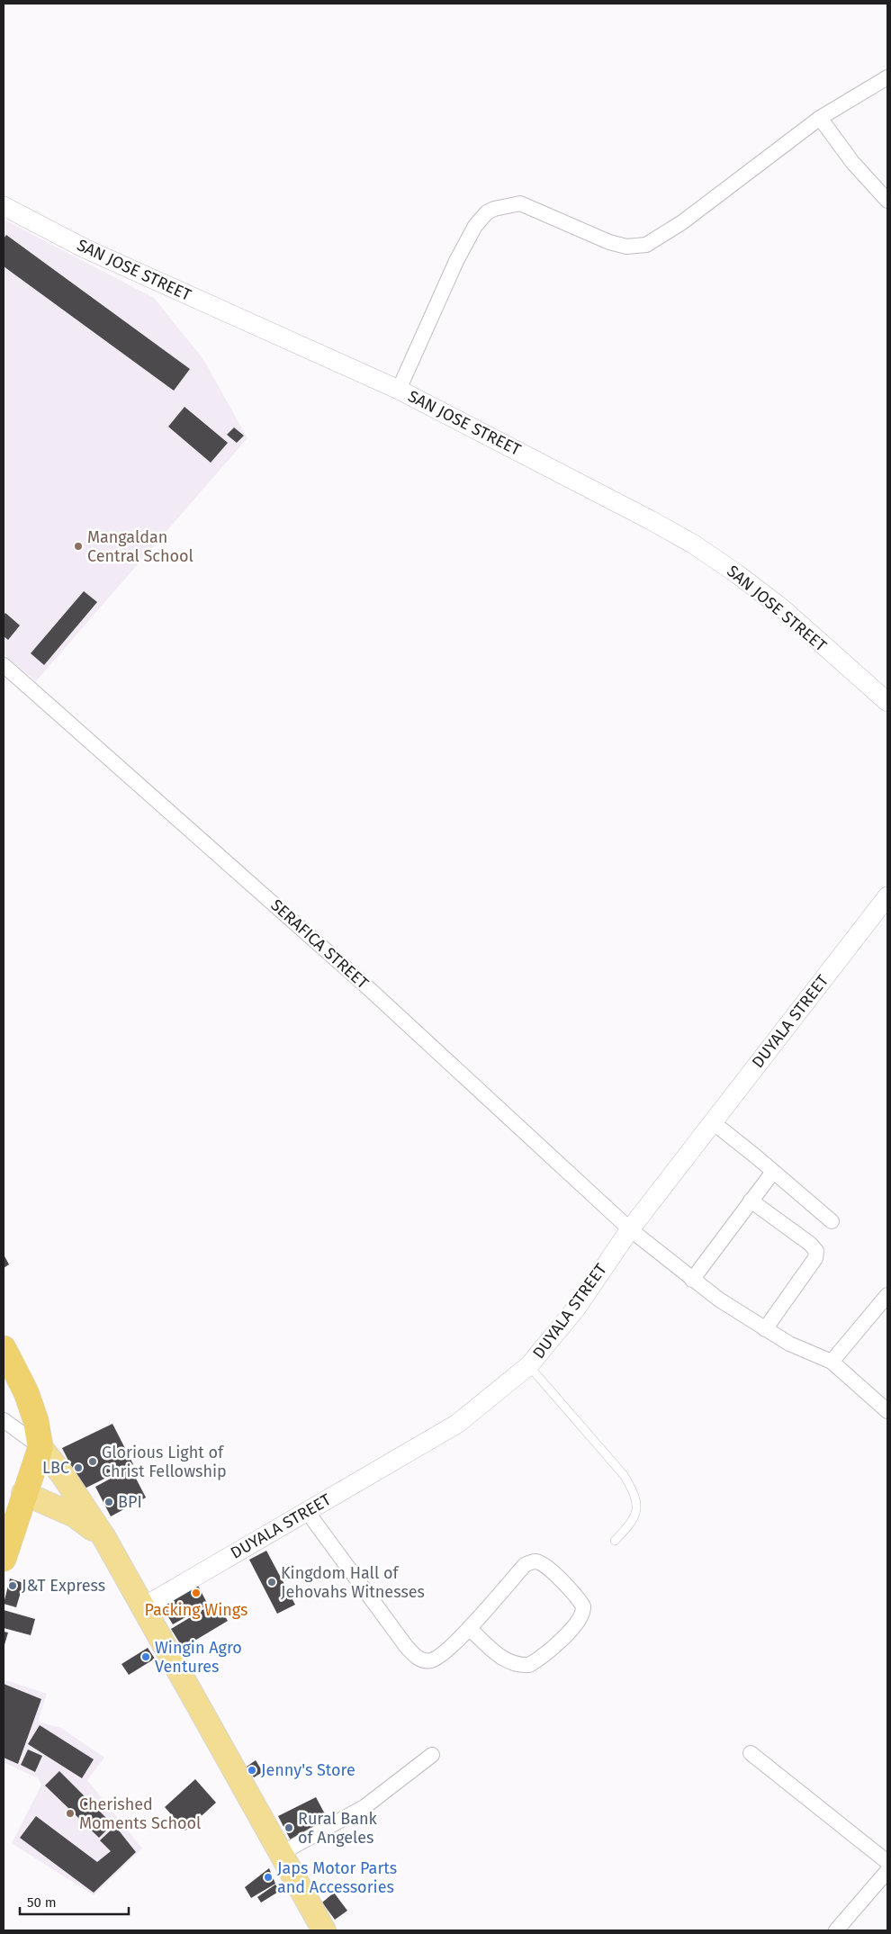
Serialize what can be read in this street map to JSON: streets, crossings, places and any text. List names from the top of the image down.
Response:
{
  "streets": {
    "street": ["SAN JOSE STREET", "SERAFICA STREET", "DUYALA STREET"]
  },
  "crossings": [
    ["SERAFICA STREET", "DUYALA STREET"]
  ],
  "places": [
    "Mangaldan Central School",
    "Glorious Light of Christ Fellowship",
    "LBC",
    "BPI",
    "Kingdom Hall of Jehovahs Witnesses",
    "J&T Express",
    "Packing Wings",
    "Wingin Agro Ventures",
    "Jenny's Store",
    "Cherished Moments School",
    "Rural Bank of Angeles",
    "Japs Motor Parts and Accessories"
  ],
  "scale_bar": "50 m"
}
